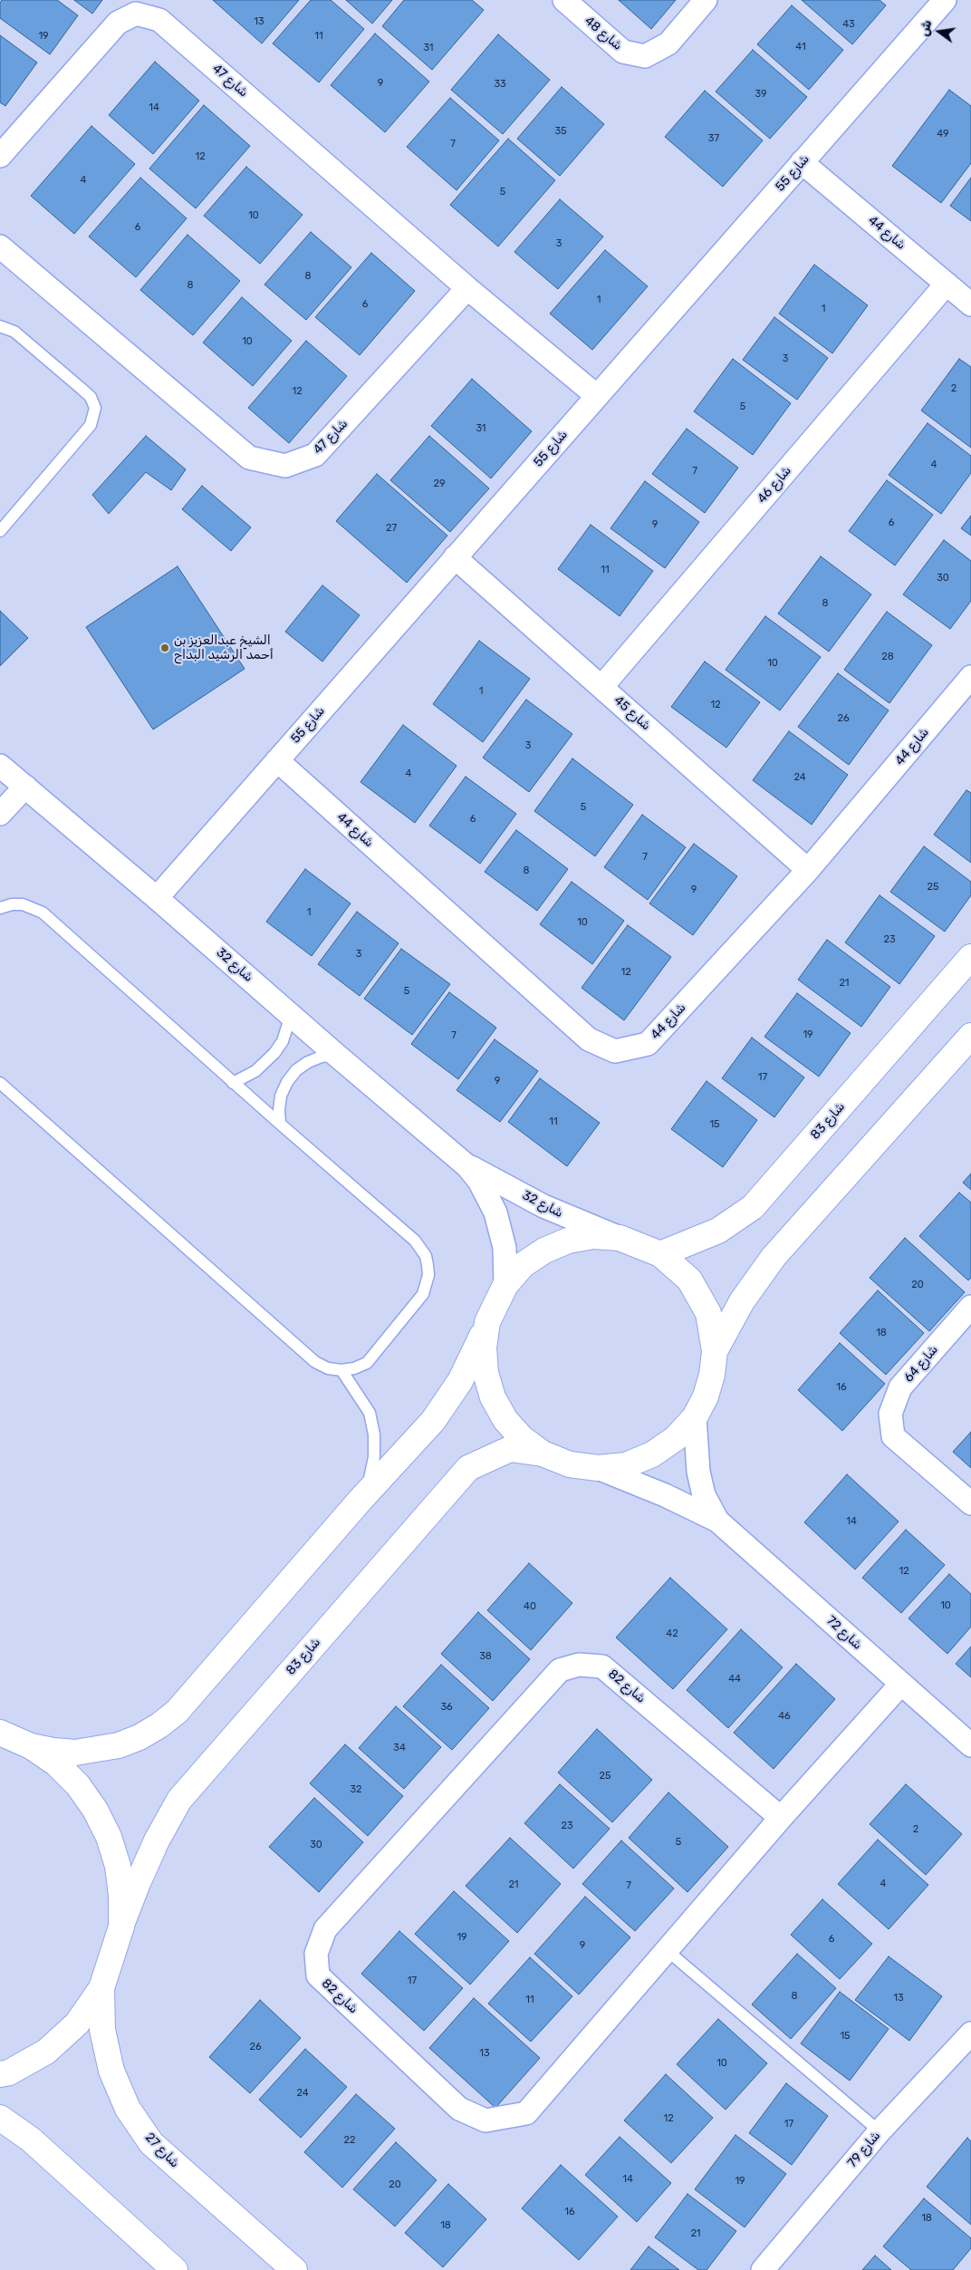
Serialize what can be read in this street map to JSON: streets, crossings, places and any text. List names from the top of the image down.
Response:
{
  "streets": {
    "street": [
      "شارع 48",
      "شارع 47",
      "شارع 55",
      "شارع 44",
      "شارع 46",
      "شارع 45",
      "شارع 32",
      "شارع 83",
      "شارع 64",
      "شارع 72",
      "شارع 82",
      "شارع 79",
      "شارع 27"
    ]
  },
  "crossings": [
    ["شارع 47", "شارع 55"],
    ["شارع 55", "شارع 44"],
    ["شارع 55", "شارع 45"],
    ["شارع 55", "شارع 32"],
    ["شارع 44", "شارع 46"],
    ["شارع 44", "شارع 45"],
    ["شارع 46", "شارع 45"],
    ["شارع 83", "شارع 27"],
    ["شارع 72", "شارع 82"]
  ],
  "places": ["الشيخ عبدالعزيز بن أحمد الرشيد البداح"],
  "house_numbers": [
    "13",
    "43",
    "19",
    "11",
    "41",
    "31",
    "9",
    "33",
    "39",
    "14",
    "35",
    "49",
    "37",
    "7",
    "12",
    "4",
    "5",
    "10",
    "6",
    "3",
    "8",
    "8",
    "1",
    "6",
    "1",
    "10",
    "3",
    "2",
    "12",
    "5",
    "31",
    "4",
    "7",
    "29",
    "6",
    "9",
    "27",
    "11",
    "30",
    "8",
    "28",
    "10",
    "1",
    "12",
    "26",
    "3",
    "4",
    "24",
    "5",
    "6",
    "7",
    "8",
    "25",
    "9",
    "1",
    "10",
    "23",
    "3",
    "12",
    "21",
    "5",
    "19",
    "7",
    "17",
    "9",
    "11",
    "15",
    "20",
    "18",
    "16",
    "14",
    "12",
    "10",
    "40",
    "42",
    "38",
    "44",
    "36",
    "46",
    "34",
    "25",
    "32",
    "23",
    "2",
    "5",
    "30",
    "4",
    "21",
    "7",
    "19",
    "6",
    "9",
    "17",
    "8",
    "13",
    "11",
    "15",
    "26",
    "13",
    "10",
    "24",
    "12",
    "17",
    "22",
    "14",
    "19",
    "20",
    "16",
    "18",
    "18",
    "21"
  ],
  "north": "left"
}
